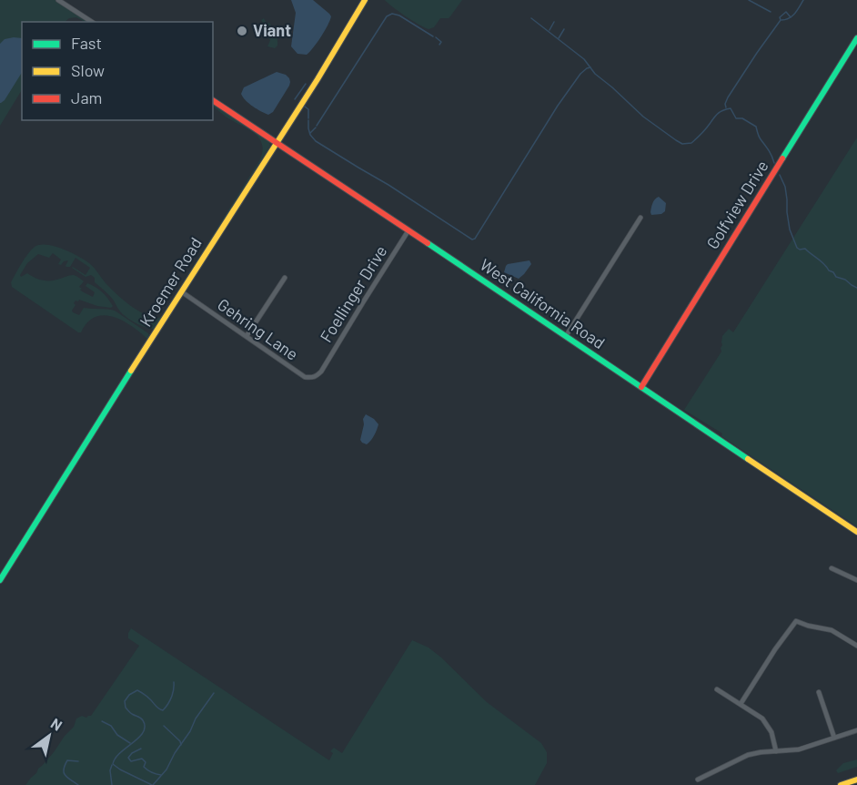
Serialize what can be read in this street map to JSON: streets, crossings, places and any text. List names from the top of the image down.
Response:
{
  "streets": {
    "main road": ["Golfview Drive", "Kroemer Road", "West California Road"],
    "street": ["Foellinger Drive", "Gehring Lane"]
  },
  "crossings": [
    ["Golfview Drive", "West California Road"],
    ["Kroemer Road", "West California Road"],
    ["Kroemer Road", "Gehring Lane"],
    ["Foellinger Drive", "West California Road"],
    ["Foellinger Drive", "Gehring Lane"]
  ],
  "places": ["Viant"],
  "legend": ["Fast", "Slow", "Jam"],
  "north": "top right"
}
